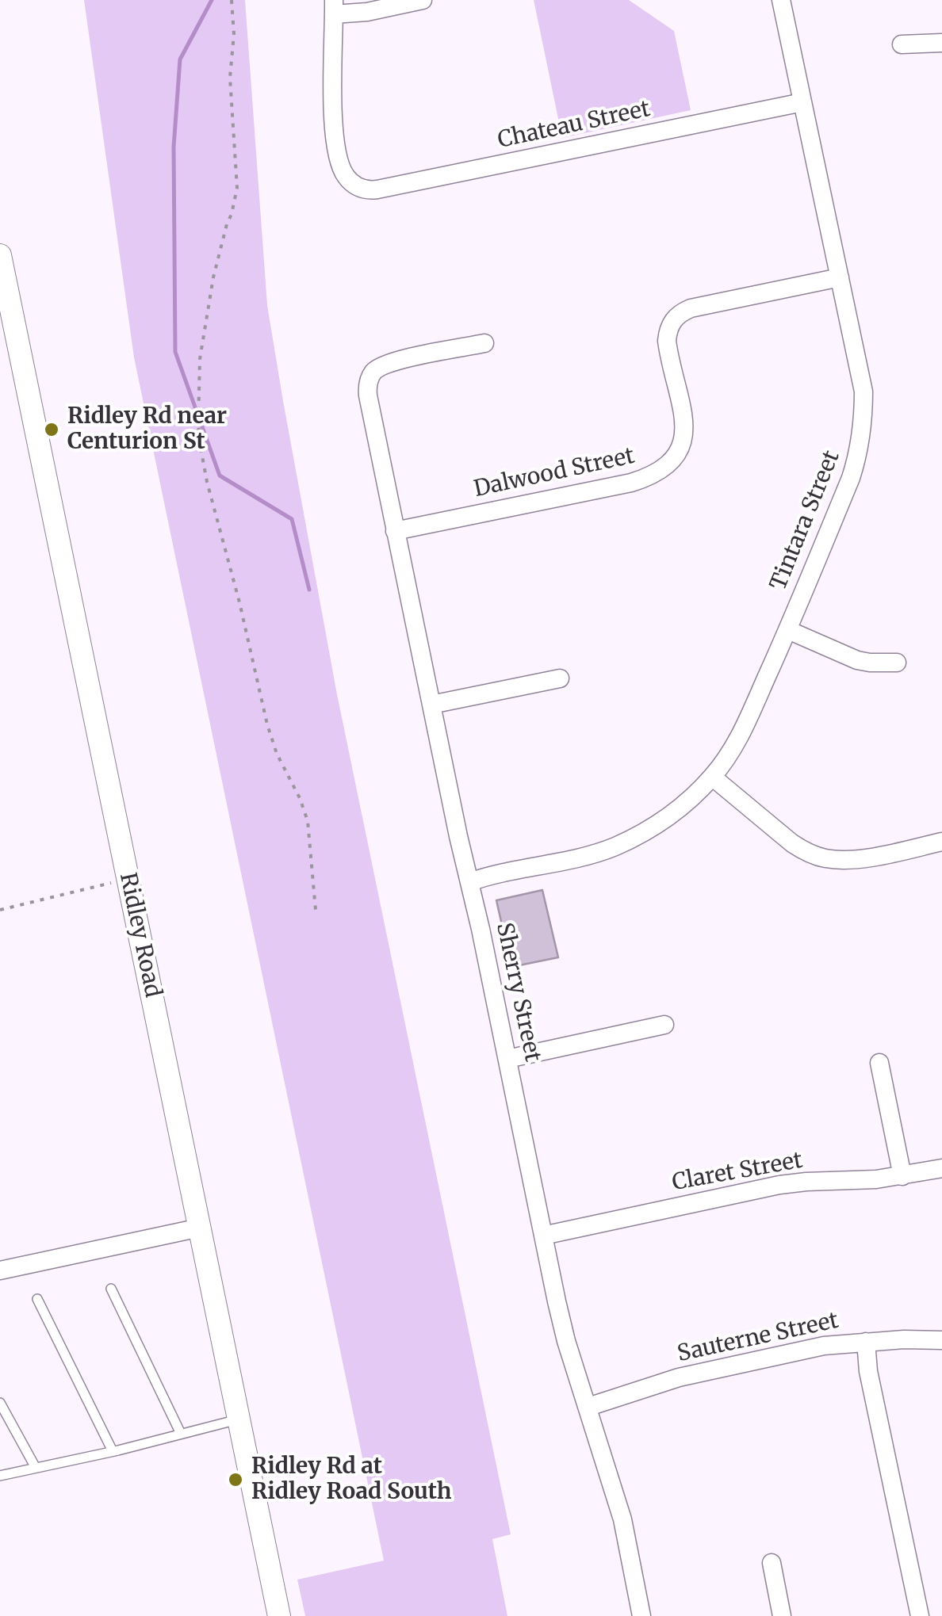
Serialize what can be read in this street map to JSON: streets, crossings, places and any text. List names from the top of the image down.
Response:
{
  "streets": {
    "street": [
      "Chateau Street",
      "Dalwood Street",
      "Tintara Street",
      "Ridley Road",
      "Sherry Street",
      "Claret Street",
      "Sauterne Street"
    ]
  },
  "crossings": [
    ["Chateau Street", "Tintara Street"],
    ["Dalwood Street", "Tintara Street"],
    ["Dalwood Street", "Sherry Street"],
    ["Tintara Street", "Sherry Street"],
    ["Sherry Street", "Claret Street"],
    ["Sherry Street", "Sauterne Street"]
  ],
  "places": ["Ridley Rd near Centurion St", "Ridley Rd at Ridley Road South"]
}
